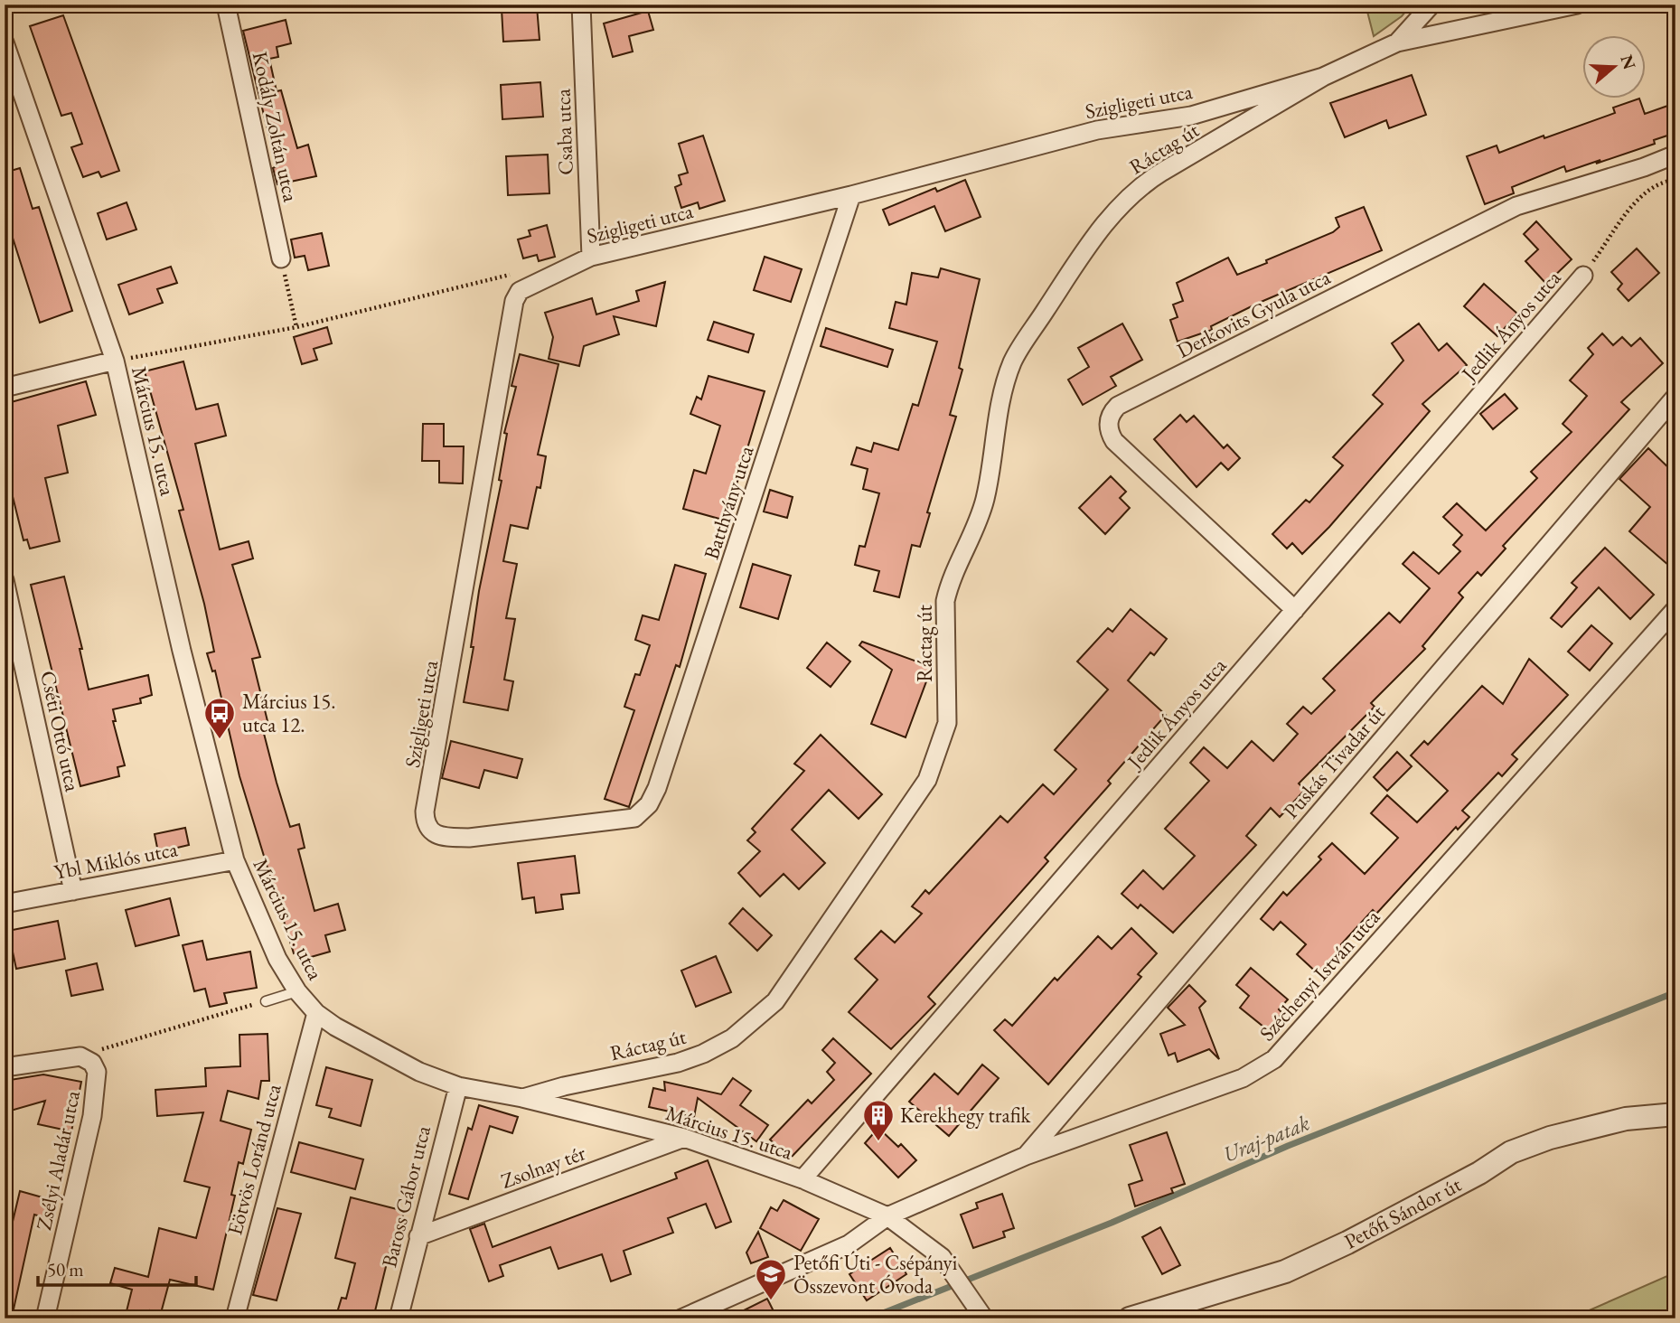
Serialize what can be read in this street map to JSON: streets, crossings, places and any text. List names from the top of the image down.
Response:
{
  "streets": {
    "street": [
      "Szigligeti utca",
      "Kodály Zoltán utca",
      "Csaba utca",
      "Ráctag út",
      "Derkovits Gyula utca",
      "Jedlik Ányos utca",
      "Március 15. utca",
      "Batthyány utca",
      "Cséti Ottó utca",
      "Puskás Tivadar út",
      "Ybl Miklós utca",
      "Széchenyi István utca",
      "Eötvös Loránd utca",
      "Zsélyi Aladár utca",
      "Zsolnay tér",
      "Baross Gábor utca",
      "Petőfi Sándor út"
    ]
  },
  "crossings": [
    ["Szigligeti utca", "Csaba utca"],
    ["Szigligeti utca", "Ráctag út"],
    ["Szigligeti utca", "Batthyány utca"],
    ["Ráctag út", "Március 15. utca"],
    ["Derkovits Gyula utca", "Jedlik Ányos utca"],
    ["Jedlik Ányos utca", "Március 15. utca"],
    ["Március 15. utca", "Ybl Miklós utca"],
    ["Március 15. utca", "Széchenyi István utca"],
    ["Március 15. utca", "Eötvös Loránd utca"],
    ["Március 15. utca", "Zsolnay tér"],
    ["Március 15. utca", "Baross Gábor utca"],
    ["Cséti Ottó utca", "Ybl Miklós utca"],
    ["Puskás Tivadar út", "Széchenyi István utca"],
    ["Zsolnay tér", "Baross Gábor utca"]
  ],
  "water": ["Uraj-patak"],
  "places": {
    "bus stop": ["Március 15. utca 12."],
    "building": ["Kerekhegy trafik"],
    "school or university": ["Petőfi Úti - Csépányi Összevont Óvoda"]
  },
  "scale_bar": "50 m",
  "north": "right"
}
